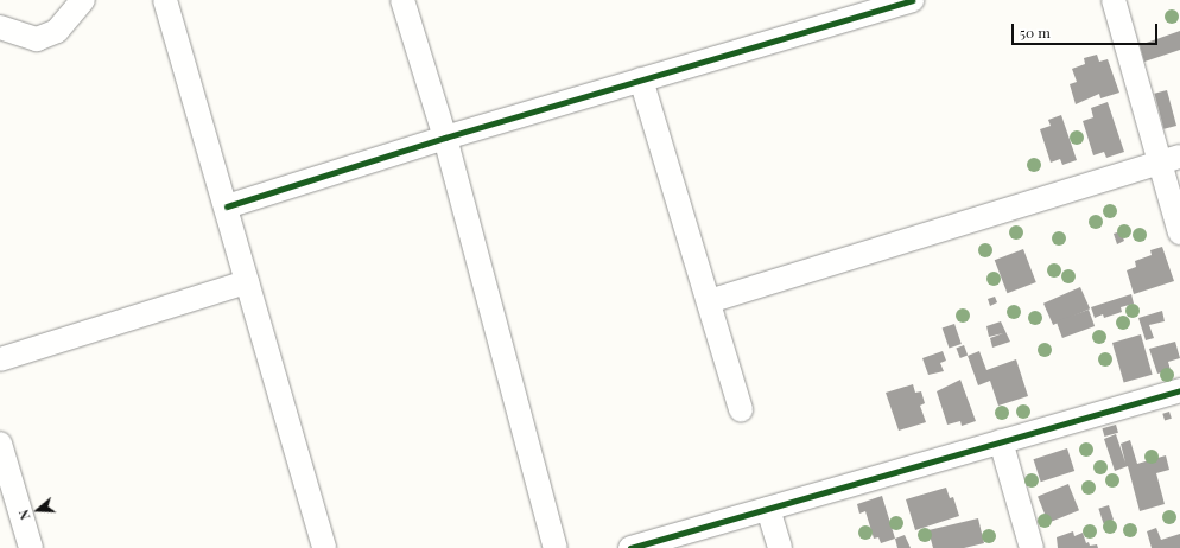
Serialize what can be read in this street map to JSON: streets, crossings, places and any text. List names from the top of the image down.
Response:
{
  "scale_bar": "50 m",
  "north": "left"
}
